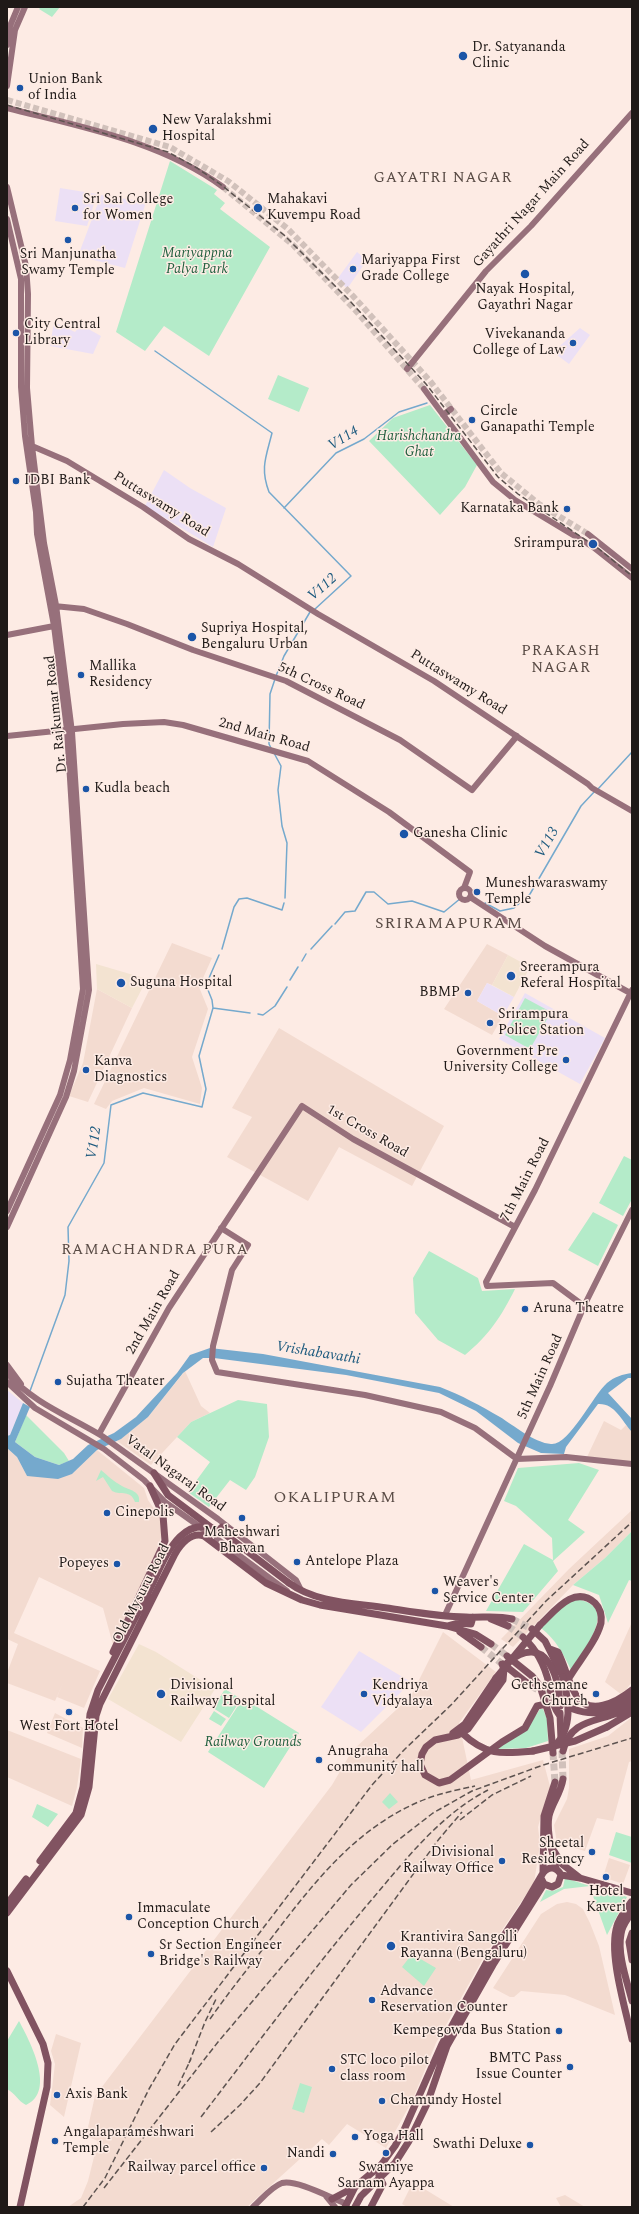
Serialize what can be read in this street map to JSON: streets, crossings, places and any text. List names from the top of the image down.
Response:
{
  "streets": {
    "main road": [
      "Gayathri Nagar Main Road",
      "Puttaswamy Road",
      "5th Cross Road",
      "Dr. Rajkumar Road",
      "2nd Main Road",
      "1st Cross Road",
      "7th Main Road",
      "5th Main Road",
      "Vatal Nagaraj Road",
      "Old Mysuru Road"
    ]
  },
  "crossings": [
    ["Puttaswamy Road", "5th Cross Road"],
    ["Puttaswamy Road", "Dr. Rajkumar Road"],
    ["5th Cross Road", "Dr. Rajkumar Road"],
    ["Dr. Rajkumar Road", "2nd Main Road"],
    ["2nd Main Road", "1st Cross Road"],
    ["2nd Main Road", "Vatal Nagaraj Road"],
    ["1st Cross Road", "7th Main Road"],
    ["7th Main Road", "5th Main Road"],
    ["Vatal Nagaraj Road", "Old Mysuru Road"]
  ],
  "districts": [
    "GAYATRI NAGAR",
    "PRAKASH NAGAR",
    "SRIRAMAPURAM",
    "RAMACHANDRA PURA",
    "OKALIPURAM"
  ],
  "water": [
    "V114",
    "V112",
    "V113",
    "Vrishabavathi"
  ],
  "parks": ["Mariyappna Palya Park", "Harishchandra Ghat", "Railway Grounds"],
  "places": [
    "Dr. Satyananda Clinic",
    "Union Bank of India",
    "New Varalakshmi Hospital",
    "Sri Sai College for Women",
    "Mahakavi Kuvempu Road",
    "Sri Manjunatha Swamy Temple",
    "Mariyappa First Grade College",
    "Nayak Hospital, Gayathri Nagar",
    "City Central Library",
    "Vivekananda College of Law",
    "Circle Ganapathi Temple",
    "IDBI Bank",
    "Karnataka Bank",
    "Srirampura",
    "Supriya Hospital, Bengaluru Urban",
    "Mallika Residency",
    "Kudla beach",
    "Ganesha Clinic",
    "Muneshwaraswamy Temple",
    "Sreerampura Referal Hospital",
    "Suguna Hospital",
    "BBMP",
    "Srirampura Police Station",
    "Government Pre University College",
    "Kanva Diagnostics",
    "Aruna Theatre",
    "Sujatha Theater",
    "Cinepolis",
    "Maheshwari Bhavan",
    "Antelope Plaza",
    "Popeyes",
    "Weaver's Service Center",
    "Divisional Railway Hospital",
    "Kendriya Vidyalaya",
    "Gethsemane Church",
    "West Fort Hotel",
    "Anugraha community hall",
    "Sheetal Residency",
    "Divisional Railway Office",
    "Hotel Kaveri",
    "Immaculate Conception Church",
    "Krantivira Sangolli Rayanna (Bengaluru)",
    "Sr Section Engineer Bridge's Railway",
    "Advance Reservation Counter",
    "Kempegowda Bus Station",
    "BMTC Pass Issue Counter",
    "STC loco pilot class room",
    "Axis Bank",
    "Chamundy Hostel",
    "Yoga Hall",
    "Angalaparameshwari Temple",
    "Swathi Deluxe",
    "Swamiye Sarnam Ayappa",
    "Nandi",
    "Railway parcel office"
  ]
}
